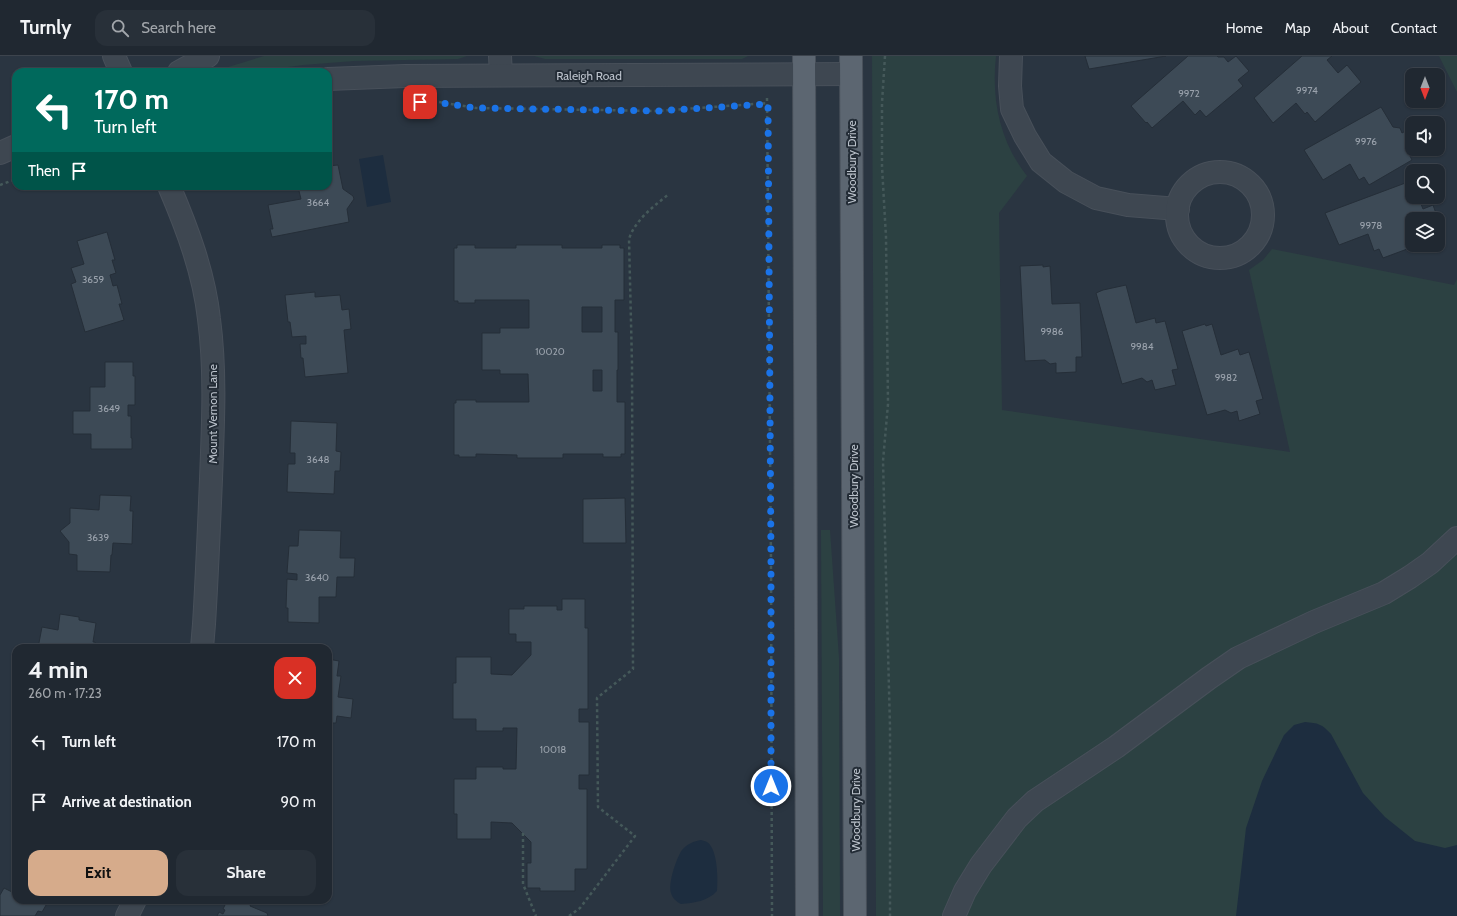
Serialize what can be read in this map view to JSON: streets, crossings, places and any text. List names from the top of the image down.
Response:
{
  "streets": {
    "main road": ["Woodbury Drive"],
    "street": ["Raleigh Road", "Mount Vernon Lane"]
  },
  "crossings": [
    ["Raleigh Road", "Woodbury Drive"]
  ],
  "house_numbers": [
    "9974",
    "9972",
    "9976",
    "3664",
    "9978",
    "3659",
    "9986",
    "9984",
    "10020",
    "9982",
    "3649",
    "3648",
    "3639",
    "3640",
    "10018"
  ],
  "north": "bottom",
  "page": {
    "header": "Turnly",
    "search": "Search here",
    "nav": [
      "Home",
      "Map",
      "About",
      "Contact"
    ],
    "turn": ["170 m", "Turn left"],
    "then": "Then",
    "heading": ["4 min", "260 m · 17:23"],
    "list": [
      {
        "name": "Turn left",
        "value": "170 m"
      },
      {
        "name": "Arrive at destination",
        "value": "90 m"
      }
    ],
    "buttons": ["Exit", "Share"]
  }
}
